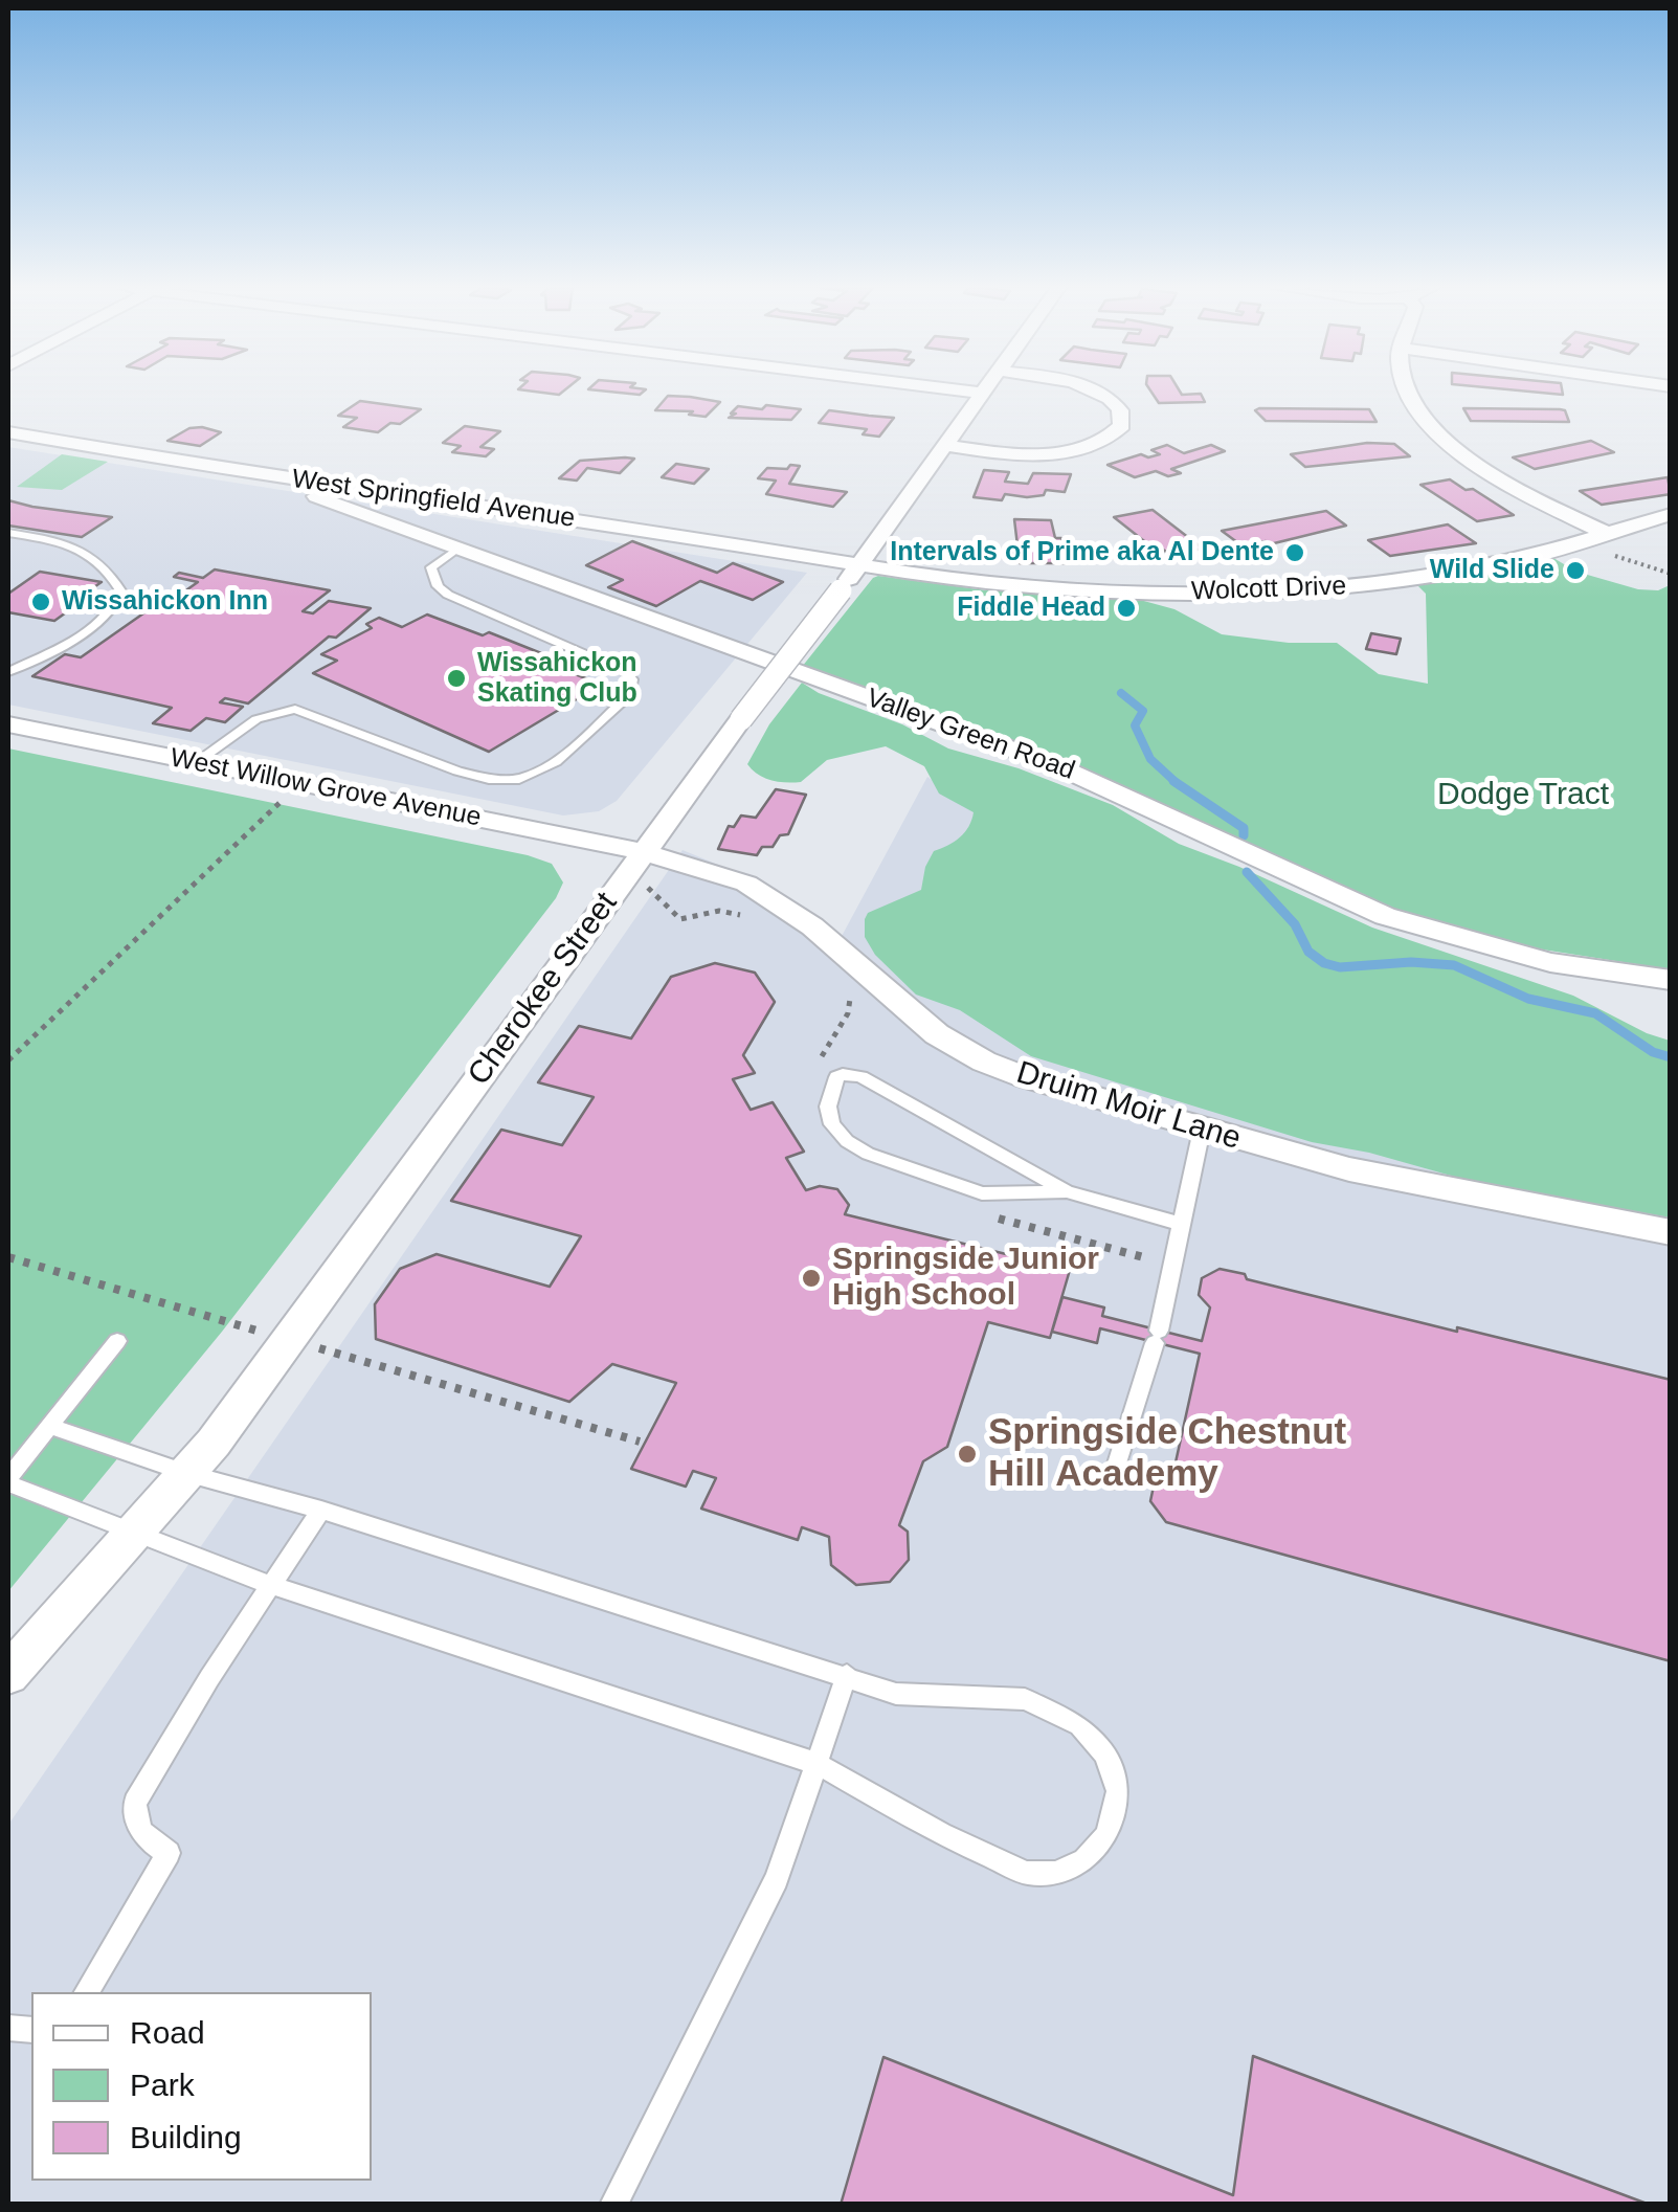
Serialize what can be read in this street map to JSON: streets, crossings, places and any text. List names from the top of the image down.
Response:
{
  "streets": {
    "street": [
      "West Springfield Avenue",
      "Wolcott Drive",
      "Valley Green Road",
      "West Willow Grove Avenue",
      "Cherokee Street",
      "Druim Moir Lane"
    ]
  },
  "crossings": [
    ["West Springfield Avenue", "Wolcott Drive"],
    ["West Springfield Avenue", "Valley Green Road"],
    ["West Springfield Avenue", "Cherokee Street"],
    ["Wolcott Drive", "Cherokee Street"],
    ["West Willow Grove Avenue", "Cherokee Street"],
    ["West Willow Grove Avenue", "Druim Moir Lane"],
    ["Cherokee Street", "Druim Moir Lane"]
  ],
  "parks": ["Dodge Tract"],
  "places": [
    "Intervals of Prime aka Al Dente",
    "Wild Slide",
    "Wissahickon Inn",
    "Fiddle Head",
    "Wissahickon Skating Club",
    "Springside Junior High School",
    "Springside Chestnut Hill Academy"
  ],
  "legend": ["Road", "Park", "Building"]
}
